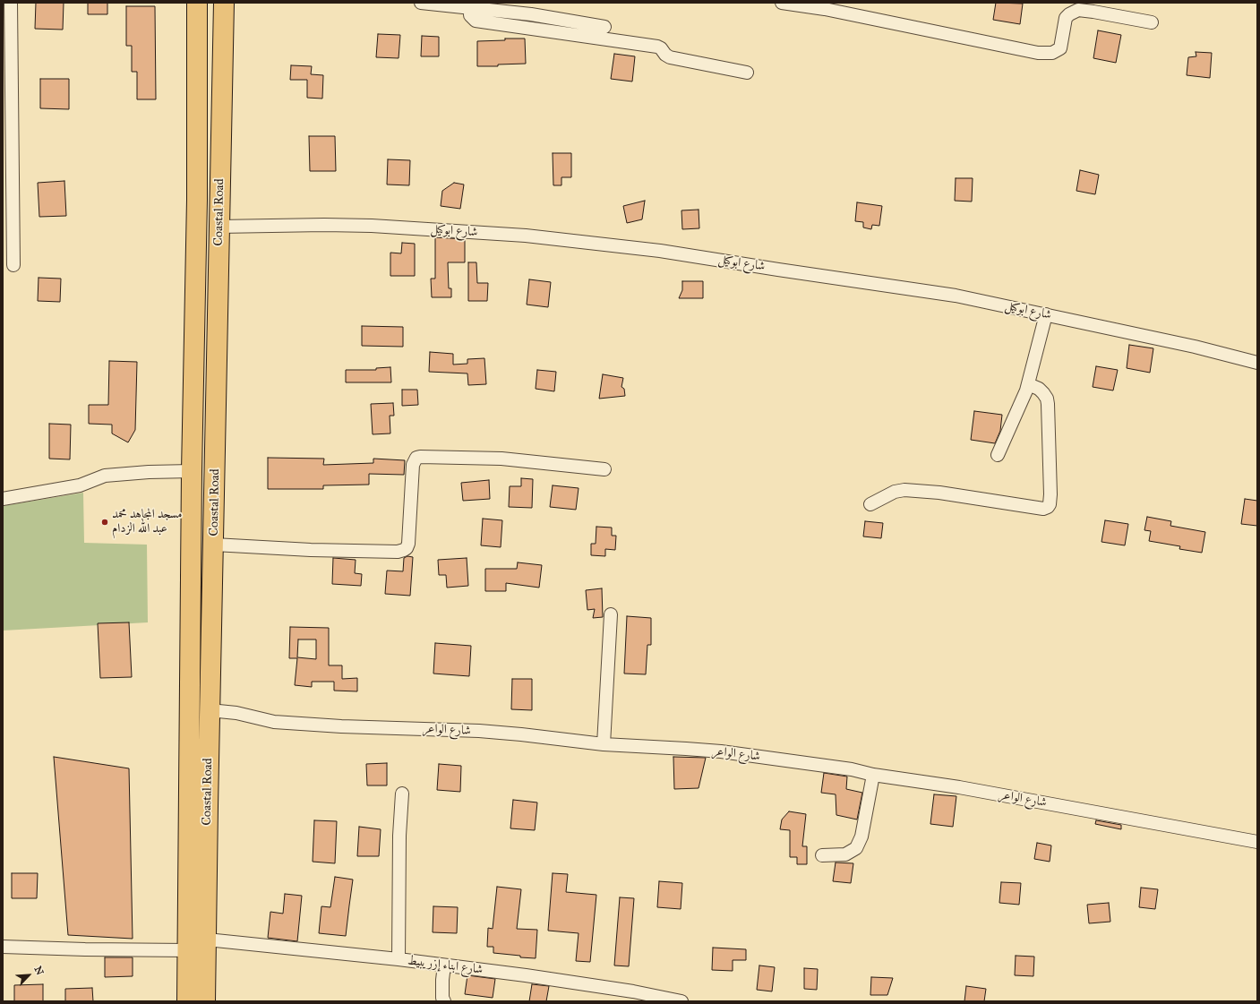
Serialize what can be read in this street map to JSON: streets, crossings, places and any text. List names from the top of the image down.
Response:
{
  "streets": {
    "highway": ["Coastal Road"],
    "street": ["شارع ابوكيل", "شارع الواعر", "شارع ابناء إزريبيط"]
  },
  "crossings": [
    ["Coastal Road", "شارع ابوكيل"],
    ["Coastal Road", "شارع الواعر"],
    ["Coastal Road", "شارع ابناء إزريبيط"]
  ],
  "places": ["مسجد المجاهد محمد عبد الله الزدام"],
  "north": "top right"
}
